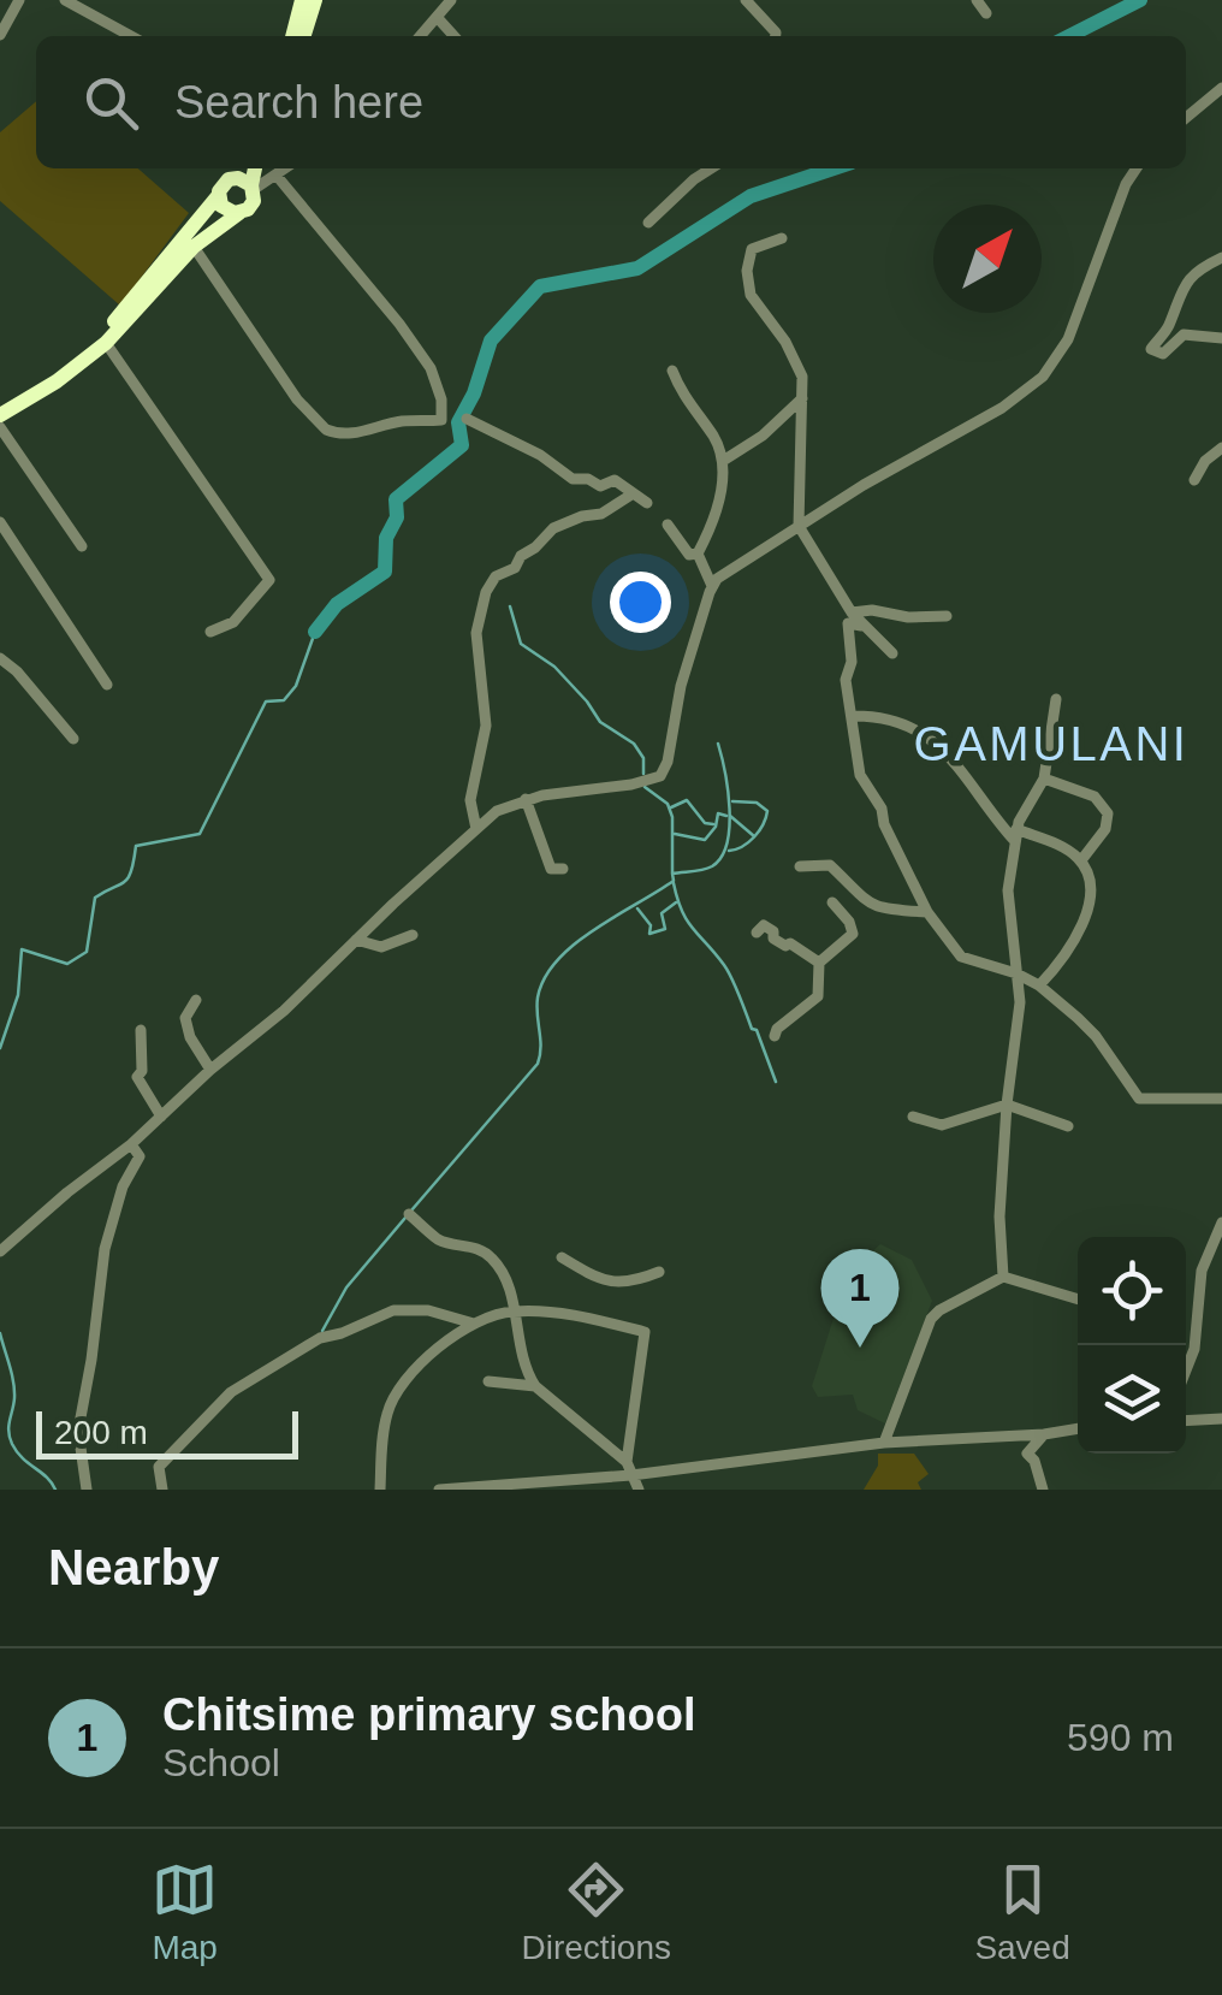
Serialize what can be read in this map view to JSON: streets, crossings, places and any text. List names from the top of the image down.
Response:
{
  "districts": ["GAMULANI"],
  "scale_bar": "200 m",
  "north": "top right",
  "page": {
    "search": "Search here",
    "pins": "1",
    "scale": "200 m",
    "heading": "Nearby",
    "list": [
      {
        "mark": "1",
        "name": "Chitsime primary school",
        "note": "School",
        "value": "590 m"
      }
    ],
    "nav": ["Map", "Directions", "Saved"]
  }
}
